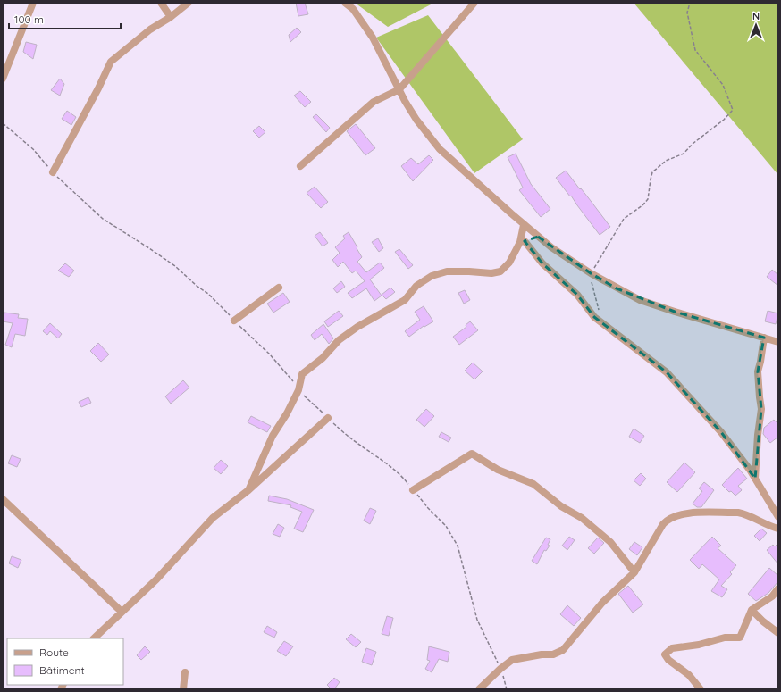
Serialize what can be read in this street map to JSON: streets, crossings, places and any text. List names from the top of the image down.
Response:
{
  "legend": ["Route", "Bâtiment"],
  "scale_bar": "100 m",
  "north": "top"
}
